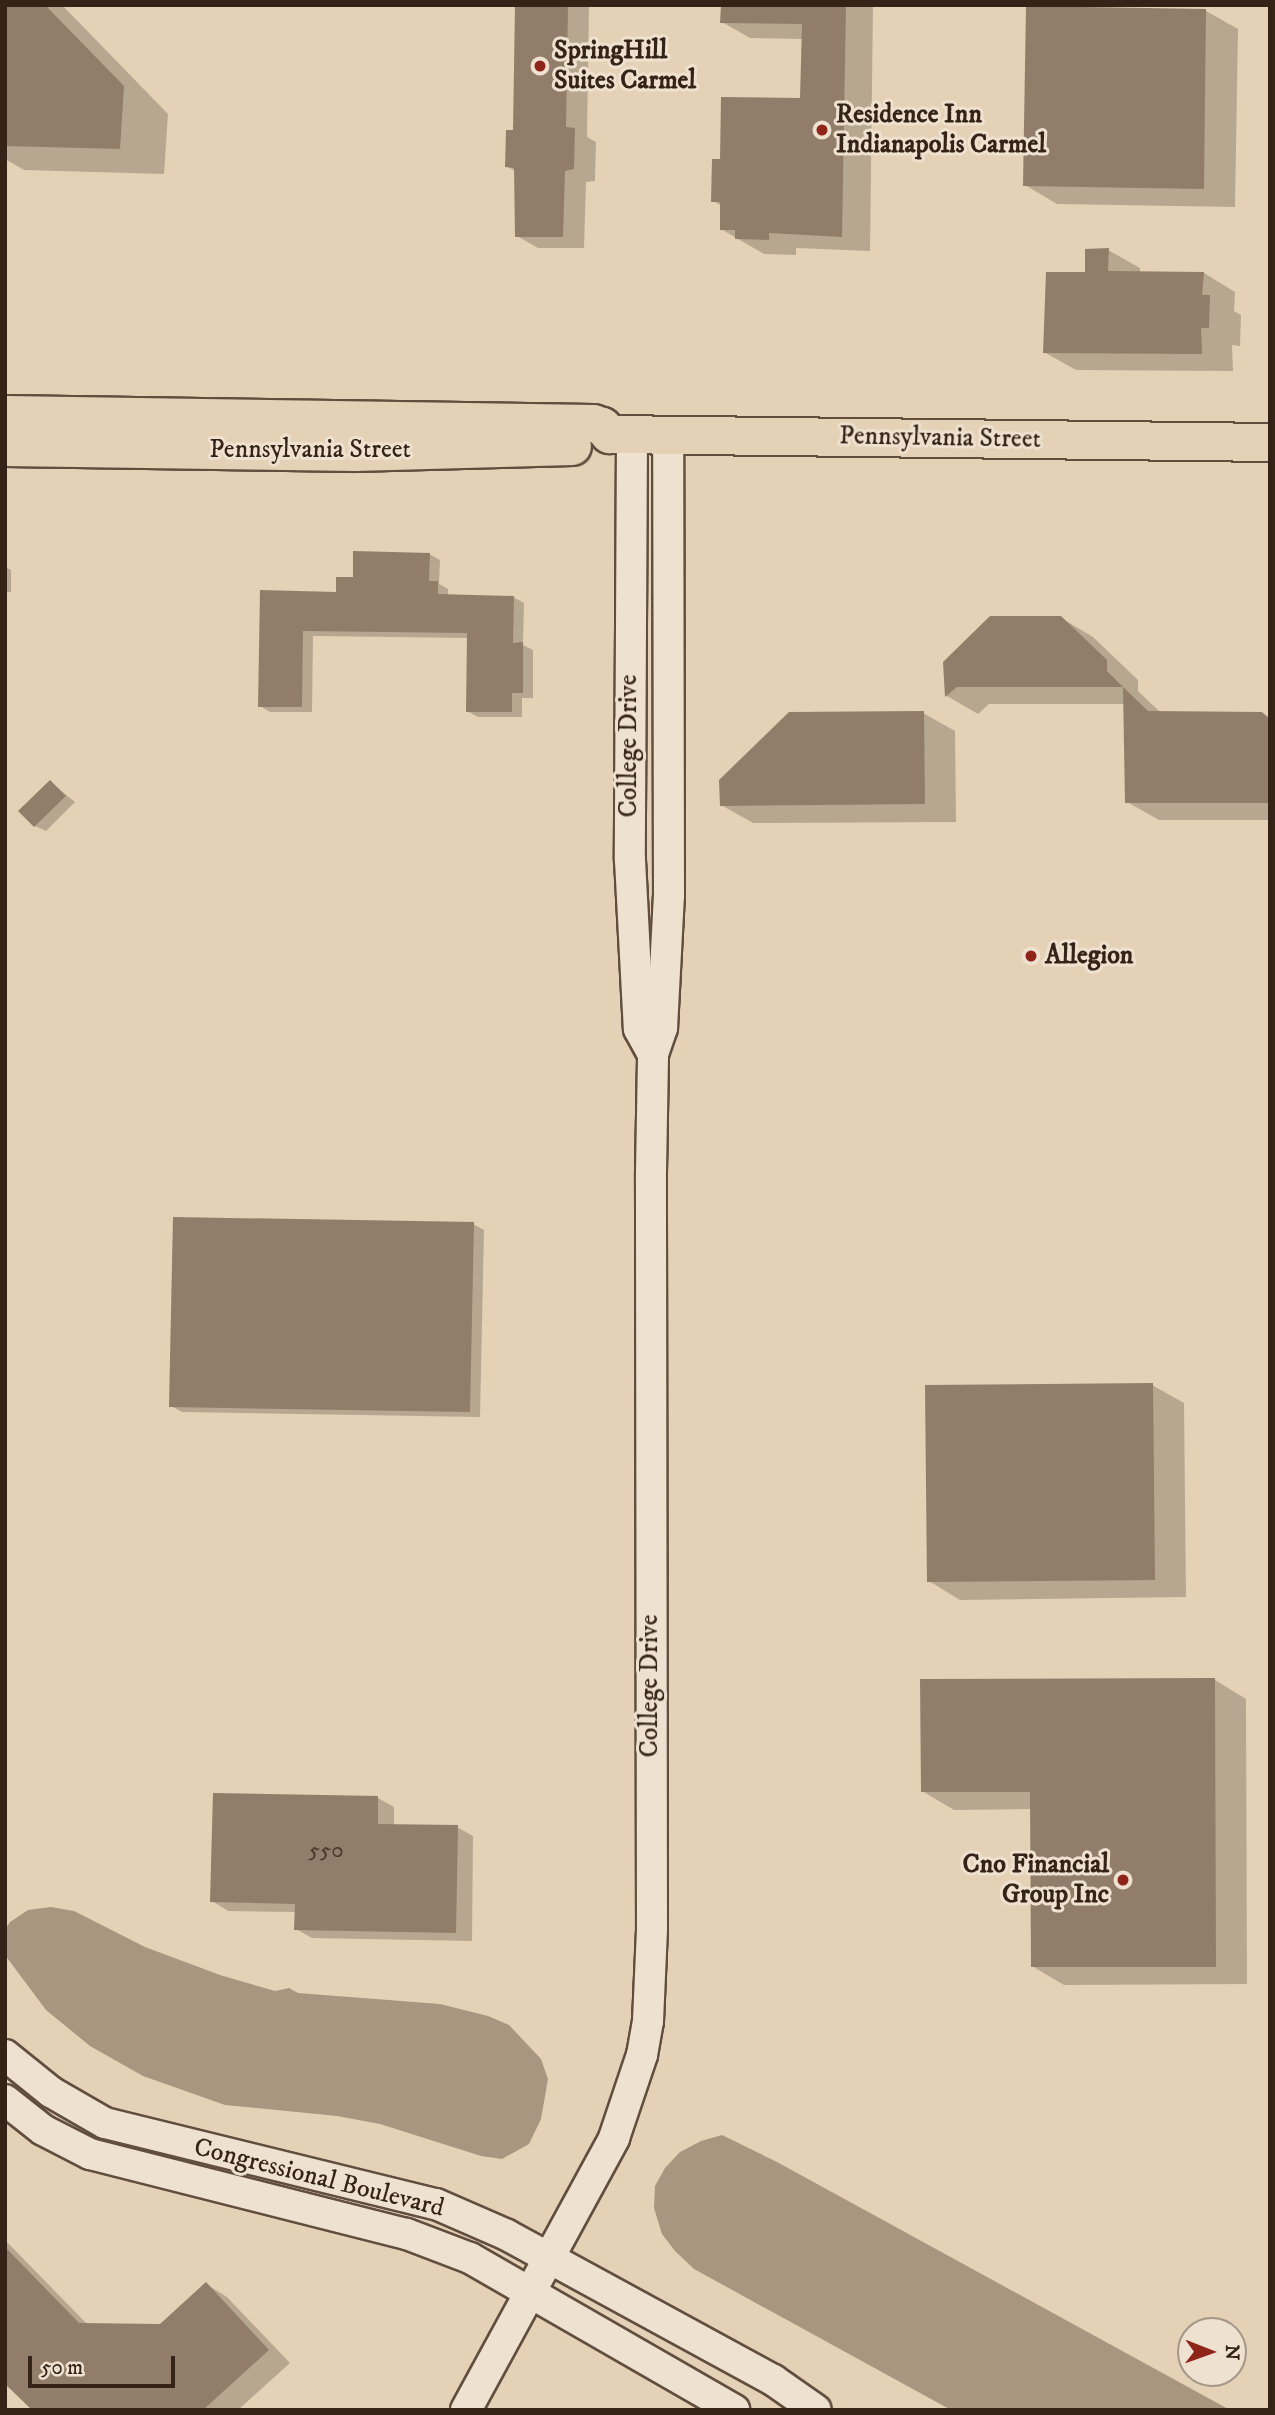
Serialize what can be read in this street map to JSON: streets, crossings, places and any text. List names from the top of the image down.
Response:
{
  "streets": {
    "main road": ["Pennsylvania Street"],
    "street": ["College Drive", "Congressional Boulevard"]
  },
  "crossings": [
    ["Pennsylvania Street", "College Drive"],
    ["College Drive", "Congressional Boulevard"]
  ],
  "places": [
    "SpringHill Suites Carmel",
    "Residence Inn Indianapolis Carmel",
    "Allegion",
    "Cno Financial Group Inc"
  ],
  "house_numbers": ["550"],
  "scale_bar": "50 m",
  "north": "right"
}
